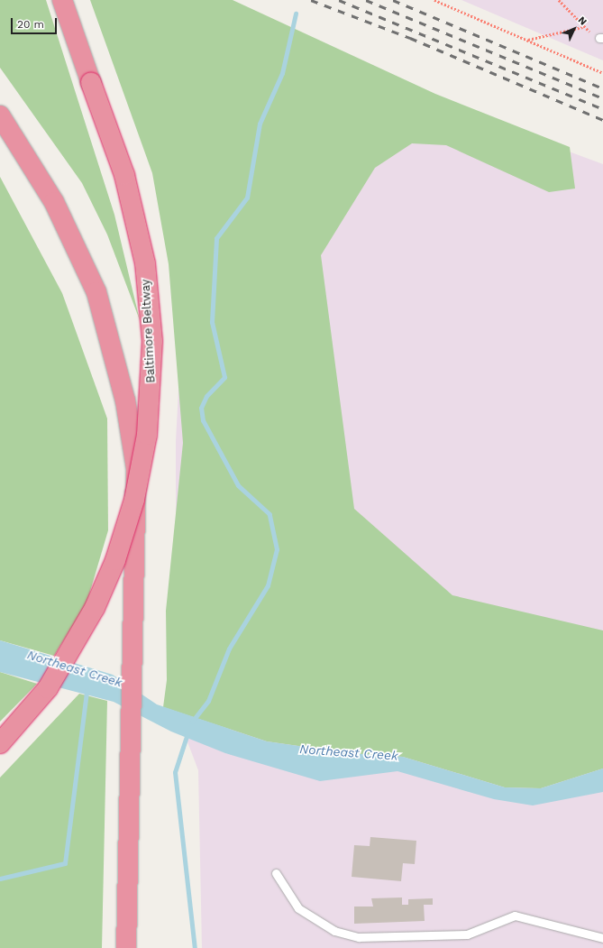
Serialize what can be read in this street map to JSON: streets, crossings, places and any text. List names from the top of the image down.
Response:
{
  "streets": {
    "highway": ["Baltimore Beltway"]
  },
  "water": ["Northeast Creek"],
  "scale_bar": "20 m",
  "north": "top right"
}
